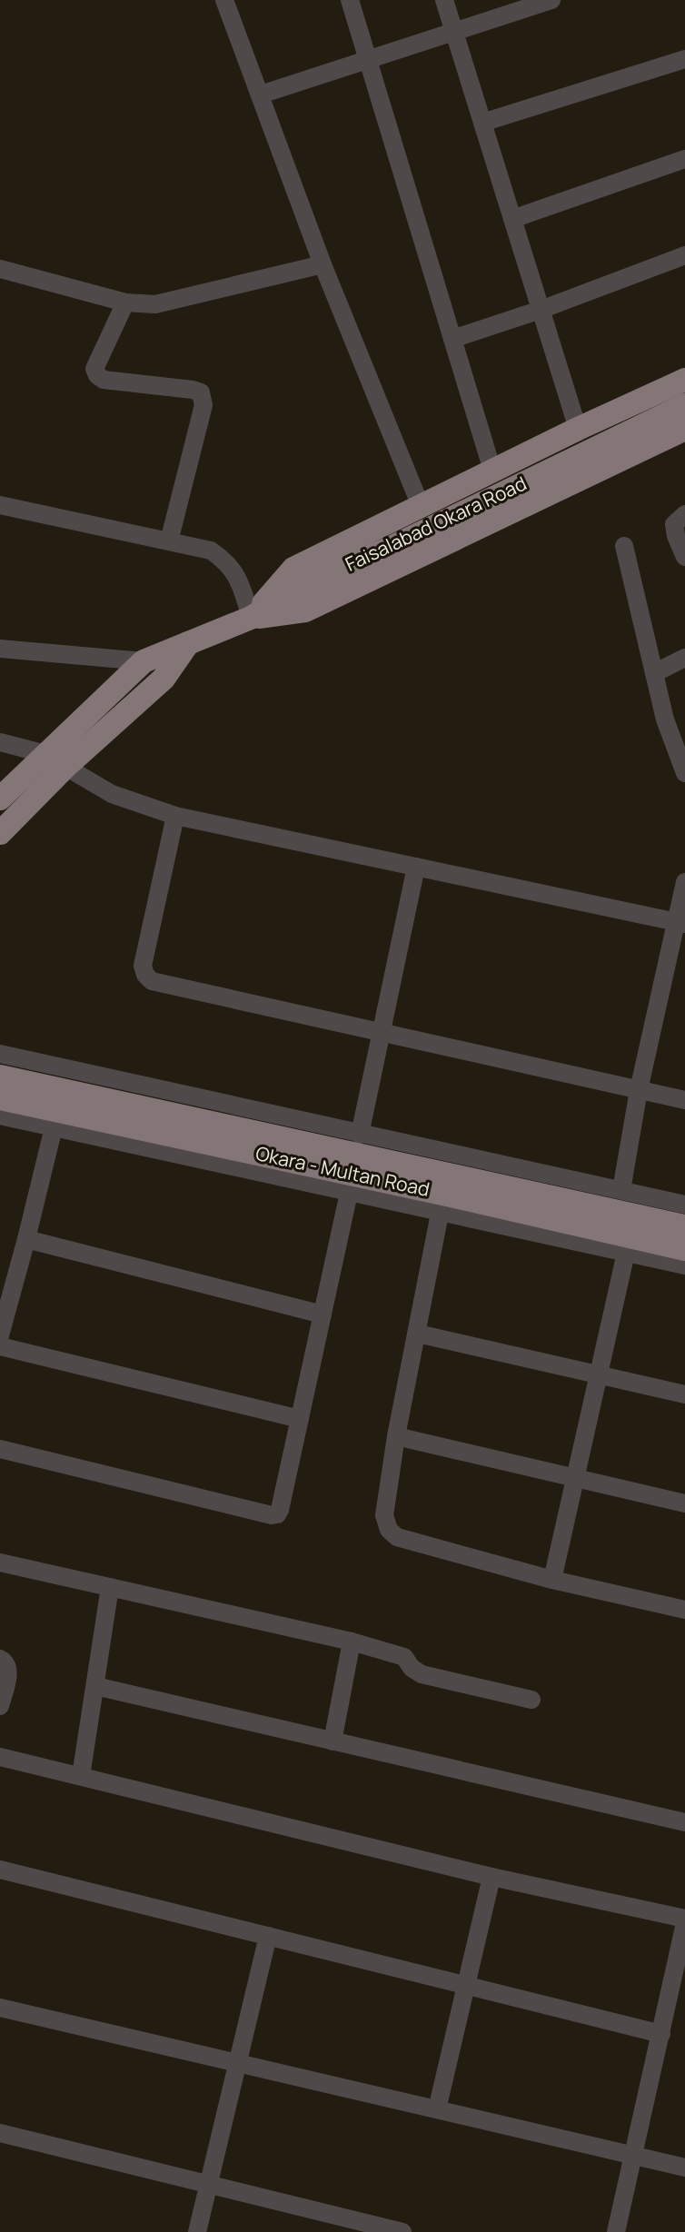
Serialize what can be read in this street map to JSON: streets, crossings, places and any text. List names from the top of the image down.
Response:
{
  "streets": {
    "main road": ["Faisalabad Okara Road", "Okara - Multan Road"]
  }
}
